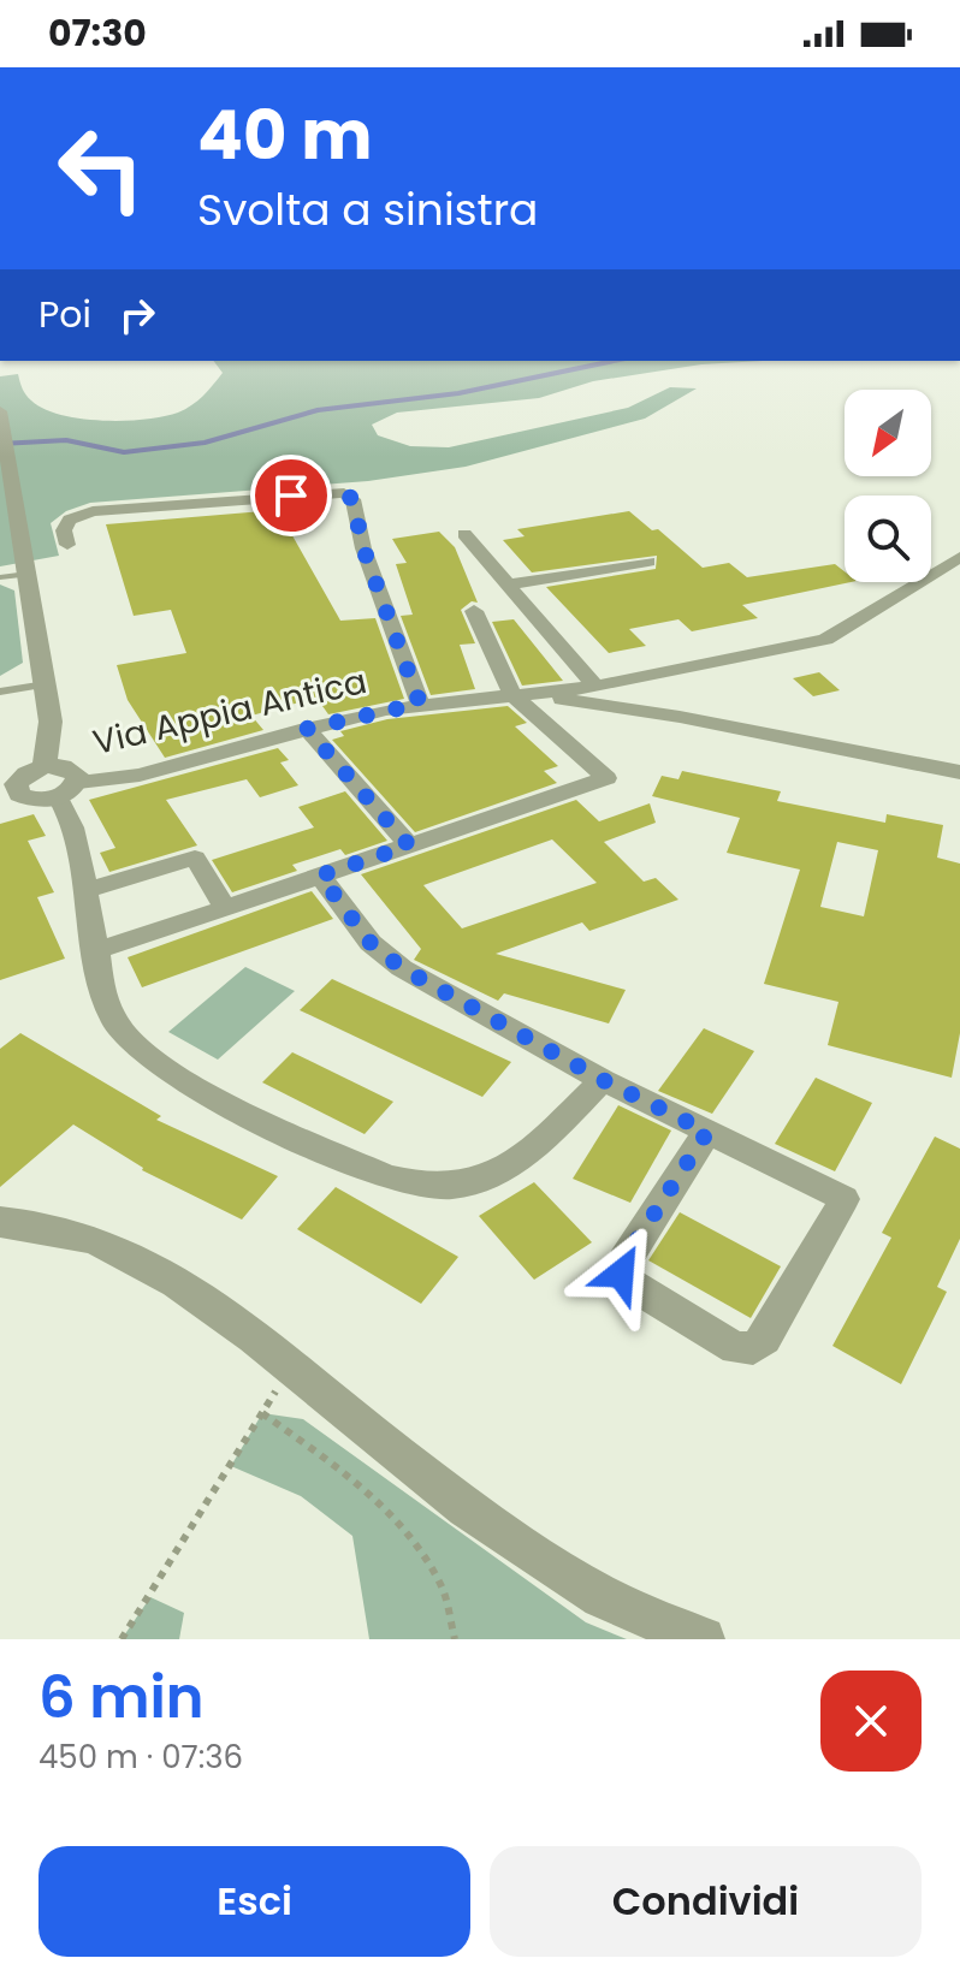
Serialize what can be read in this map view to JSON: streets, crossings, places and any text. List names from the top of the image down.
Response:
{
  "streets": {
    "street": ["Via Appia Antica"]
  },
  "north": "bottom left",
  "page": {
    "status": "07:30",
    "turn": ["40 m", "Svolta a sinistra"],
    "then": "Poi",
    "heading": ["6 min", "450 m · 07:36"],
    "buttons": ["Esci", "Condividi"]
  }
}
